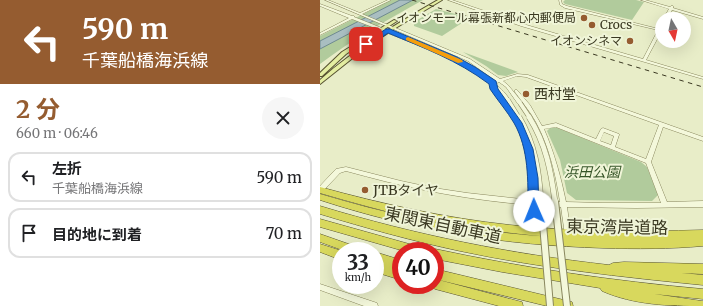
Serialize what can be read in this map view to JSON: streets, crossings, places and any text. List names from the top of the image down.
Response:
{
  "streets": {
    "highway": ["東関東自動車道", "東京湾岸道路"]
  },
  "parks": ["浜田公園"],
  "places": [
    "イオンモール幕張新都心内郵便局",
    "Crocs",
    "イオンシネマ",
    "西村堂",
    "JTBタイヤ"
  ],
  "north": "bottom",
  "page": {
    "turn": ["590 m", "千葉船橋海浜線"],
    "heading": ["2 分", "660 m · 06:46"],
    "list": [
      {
        "name": "左折",
        "note": "千葉船橋海浜線",
        "value": "590 m"
      },
      {
        "name": "目的地に到着",
        "value": "70 m"
      }
    ],
    "speed": "33 km/h",
    "limit": "40"
  }
}
